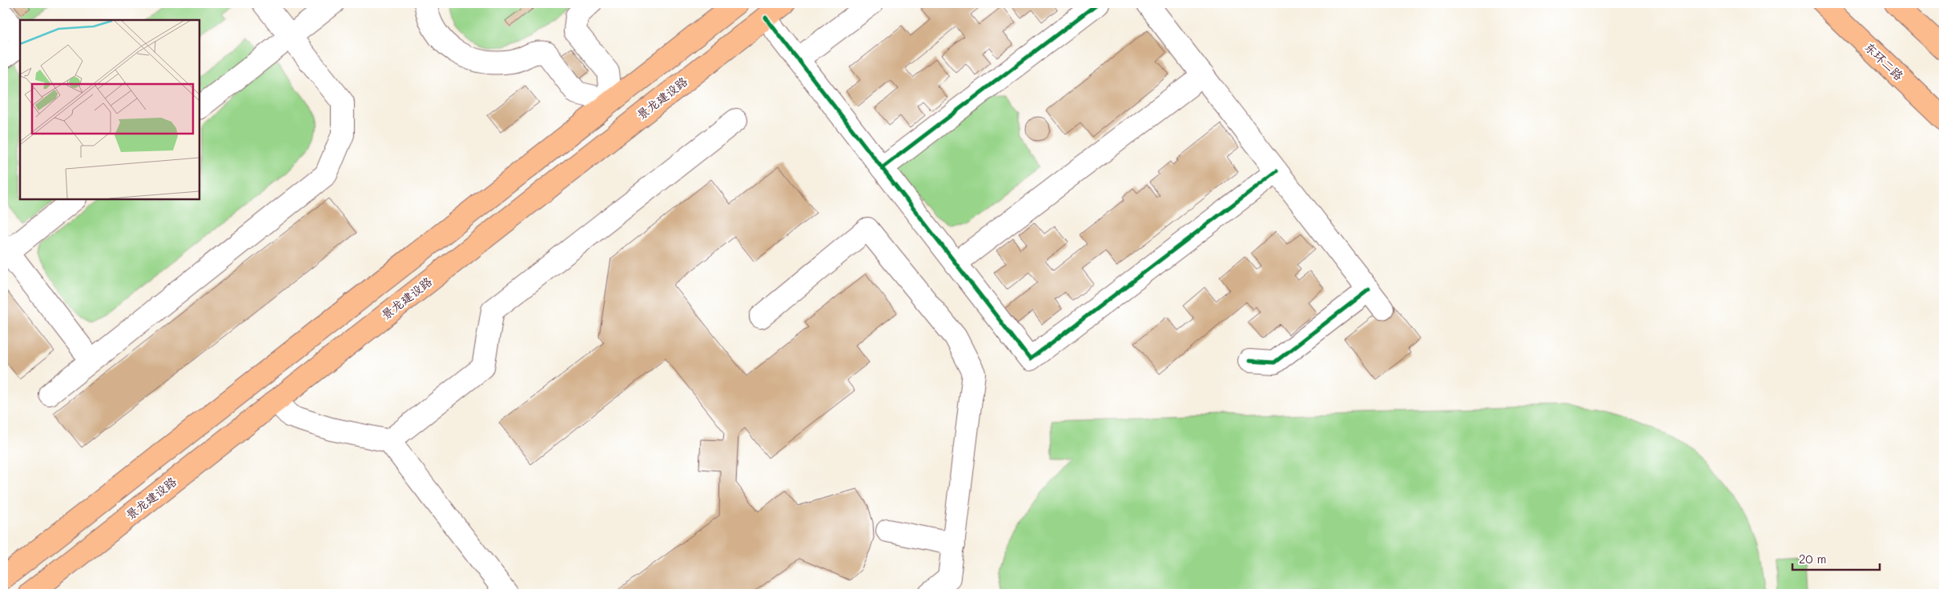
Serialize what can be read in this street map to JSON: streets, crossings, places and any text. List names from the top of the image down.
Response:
{
  "streets": {
    "main road": ["东环二路", "景龙建设路"]
  },
  "scale_bar": "20 m"
}
